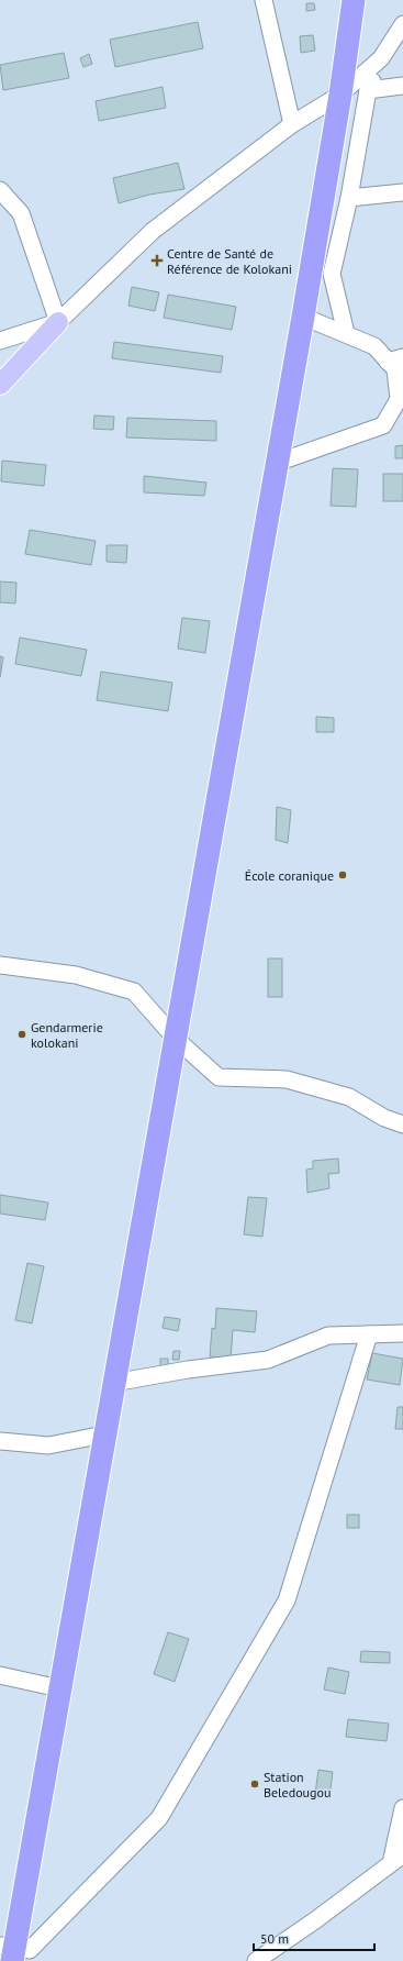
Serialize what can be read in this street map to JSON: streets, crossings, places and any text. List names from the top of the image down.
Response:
{
  "places": {
    "health": ["Centre de Santé de Référence de Kolokani"],
    "other": ["École coranique", "Gendarmerie kolokani", "Station Beledougou"]
  },
  "scale_bar": "50 m"
}
